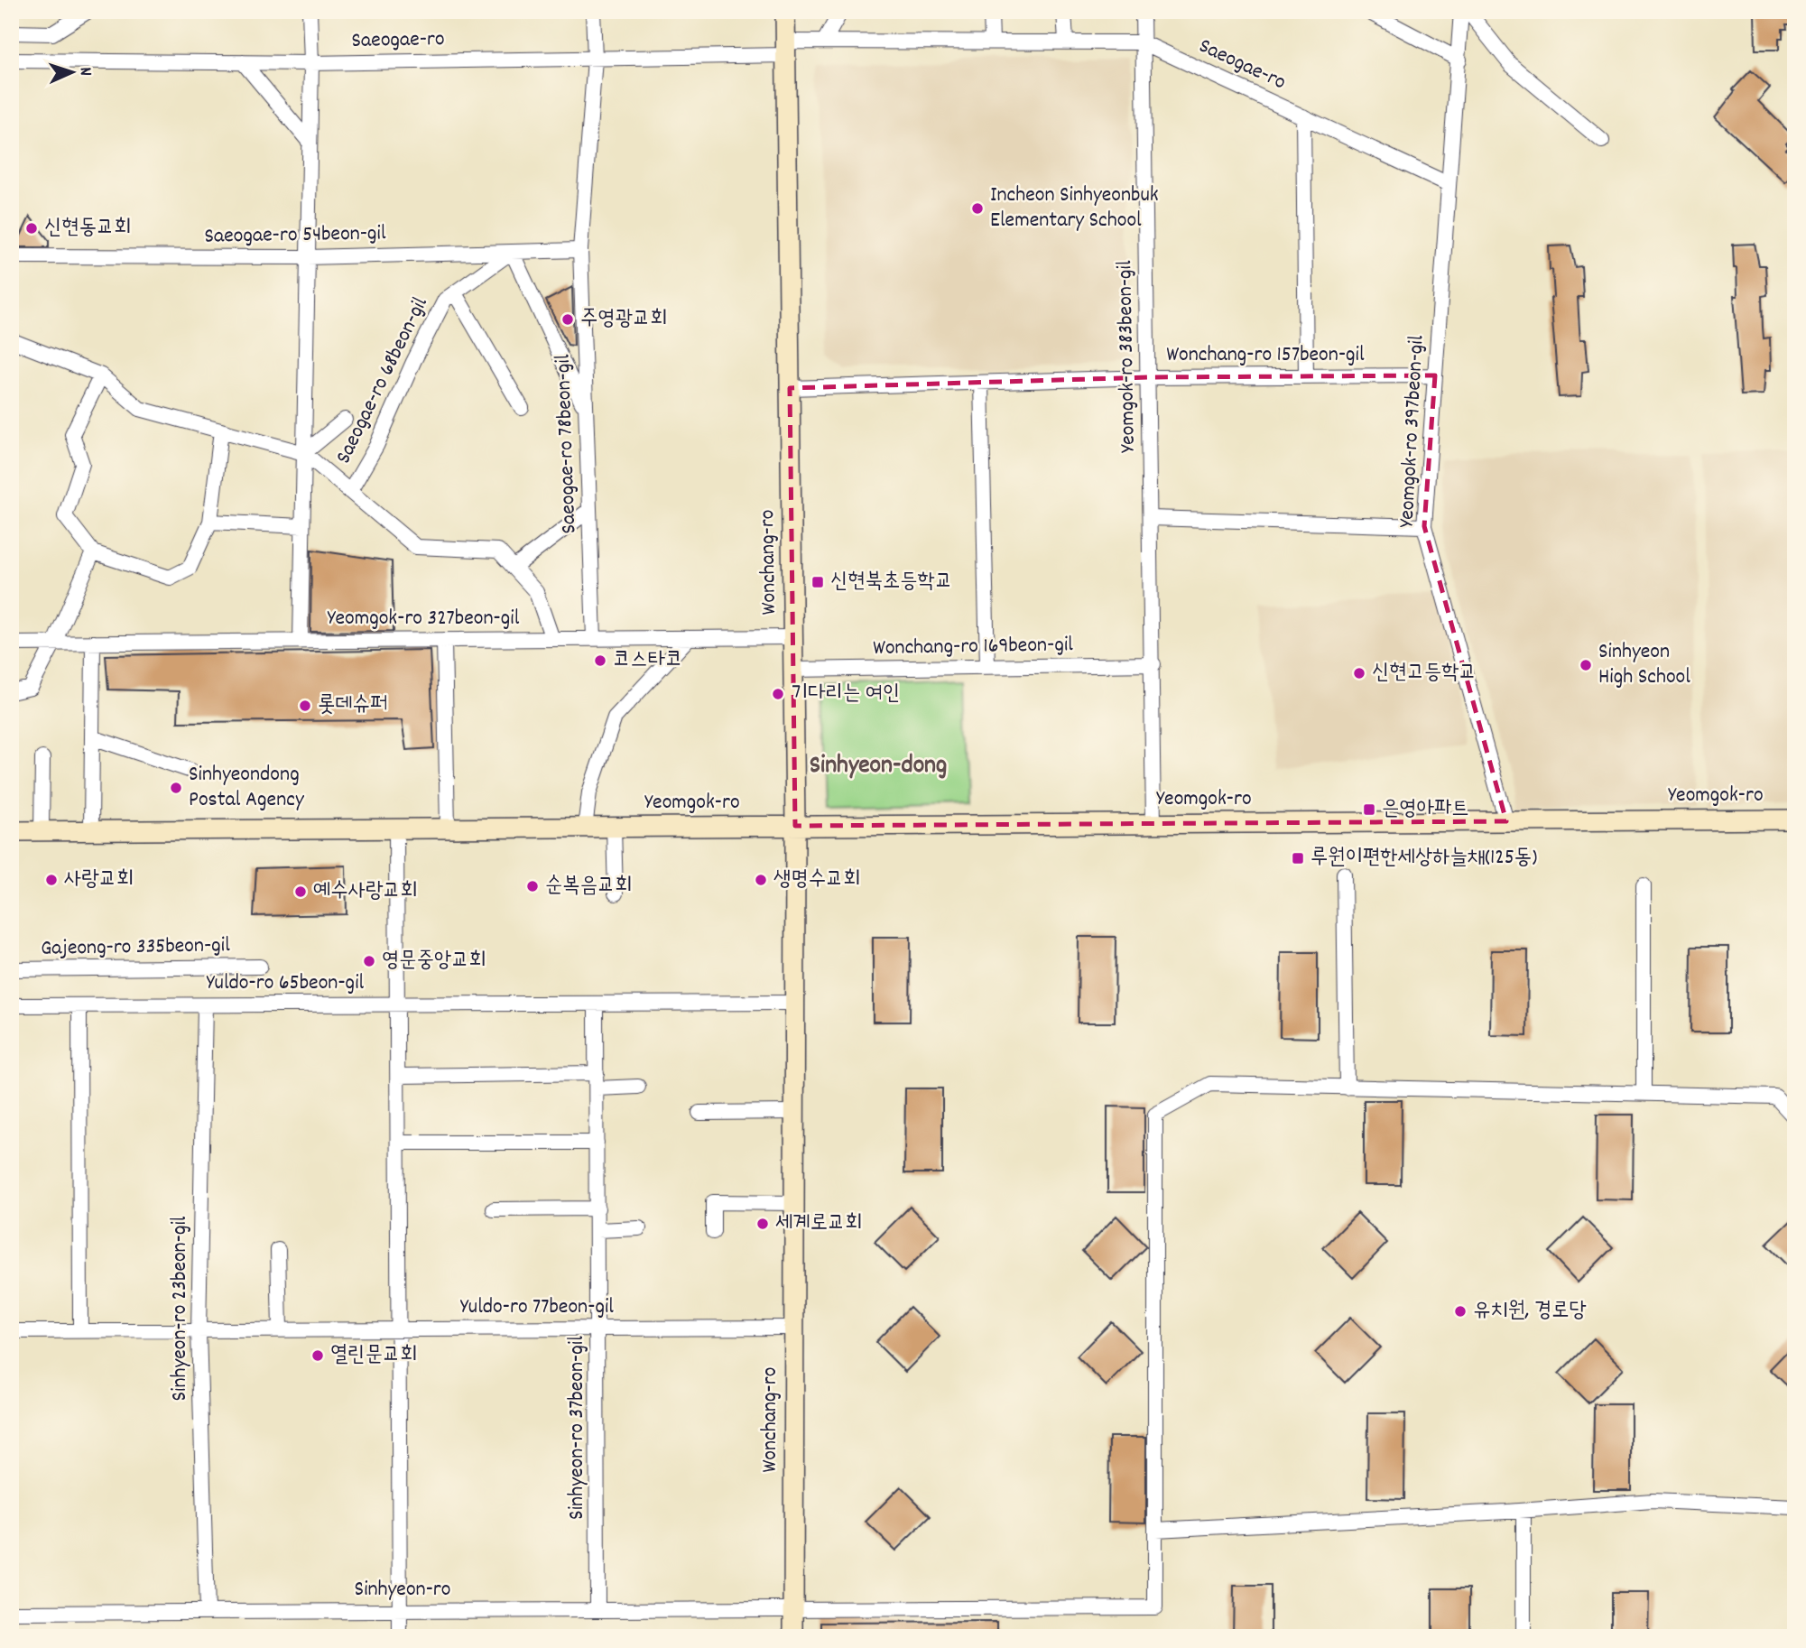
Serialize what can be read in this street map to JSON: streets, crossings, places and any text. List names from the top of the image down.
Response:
{
  "streets": {
    "main road": ["Wonchang-ro", "Yeomgok-ro"],
    "street": [
      "Saeogae-ro",
      "Saeogae-ro 54beon-gil",
      "Wonchang-ro 157beon-gil",
      "Yeomgok-ro 383beon-gil",
      "Saeogae-ro 68beon-gil",
      "Yeomgok-ro 397beon-gil",
      "Saeogae-ro 78beon-gil",
      "Yeomgok-ro 327beon-gil",
      "Wonchang-ro 169beon-gil",
      "Gajeong-ro 335beon-gil",
      "Yuldo-ro 65beon-gil",
      "Yuldo-ro 77beon-gil",
      "Sinhyeon-ro 23beon-gil",
      "Sinhyeon-ro 37beon-gil",
      "Sinhyeon-ro"
    ]
  },
  "crossings": [
    ["Saeogae-ro", "Wonchang-ro 157beon-gil"],
    ["Saeogae-ro", "Yeomgok-ro 383beon-gil"],
    ["Saeogae-ro", "Saeogae-ro 68beon-gil"],
    ["Saeogae-ro", "Yeomgok-ro 397beon-gil"],
    ["Saeogae-ro", "Saeogae-ro 78beon-gil"],
    ["Saeogae-ro", "Wonchang-ro"],
    ["Saeogae-ro 54beon-gil", "Saeogae-ro 68beon-gil"],
    ["Saeogae-ro 54beon-gil", "Saeogae-ro 78beon-gil"],
    ["Wonchang-ro 157beon-gil", "Yeomgok-ro 383beon-gil"],
    ["Wonchang-ro 157beon-gil", "Yeomgok-ro 397beon-gil"],
    ["Wonchang-ro 157beon-gil", "Wonchang-ro"],
    ["Yeomgok-ro 383beon-gil", "Wonchang-ro 169beon-gil"],
    ["Yeomgok-ro 383beon-gil", "Yeomgok-ro"],
    ["Saeogae-ro 68beon-gil", "Yeomgok-ro 327beon-gil"],
    ["Yeomgok-ro 397beon-gil", "Yeomgok-ro"],
    ["Saeogae-ro 78beon-gil", "Yeomgok-ro 327beon-gil"],
    ["Wonchang-ro", "Yeomgok-ro 327beon-gil"],
    ["Wonchang-ro", "Wonchang-ro 169beon-gil"],
    ["Wonchang-ro", "Yeomgok-ro"],
    ["Wonchang-ro", "Yuldo-ro 65beon-gil"],
    ["Wonchang-ro", "Yuldo-ro 77beon-gil"],
    ["Wonchang-ro", "Sinhyeon-ro"],
    ["Yuldo-ro 65beon-gil", "Sinhyeon-ro 23beon-gil"],
    ["Yuldo-ro 65beon-gil", "Sinhyeon-ro 37beon-gil"],
    ["Yuldo-ro 77beon-gil", "Sinhyeon-ro 23beon-gil"],
    ["Yuldo-ro 77beon-gil", "Sinhyeon-ro 37beon-gil"],
    ["Sinhyeon-ro 23beon-gil", "Sinhyeon-ro"],
    ["Sinhyeon-ro 37beon-gil", "Sinhyeon-ro"]
  ],
  "districts": ["Sinhyeon-dong"],
  "places": {
    "other": [
      "Incheon Sinhyeonbuk Elementary School",
      "신현동교회",
      "주영광교회",
      "코스타코",
      "Sinhyeon High School",
      "신현고등학교",
      "기다리는 여인",
      "롯데슈퍼",
      "Sinhyeondong Postal Agency",
      "사랑교회",
      "생명수교회",
      "순복음교회",
      "예수사랑교회",
      "영문중앙교회",
      "세계로교회",
      "유치원, 경로당",
      "열린문교회"
    ],
    "transit": ["신현북초등학교", "은영아파트", "루원이편한세상하늘채(125동)"]
  },
  "north": "right"
}
